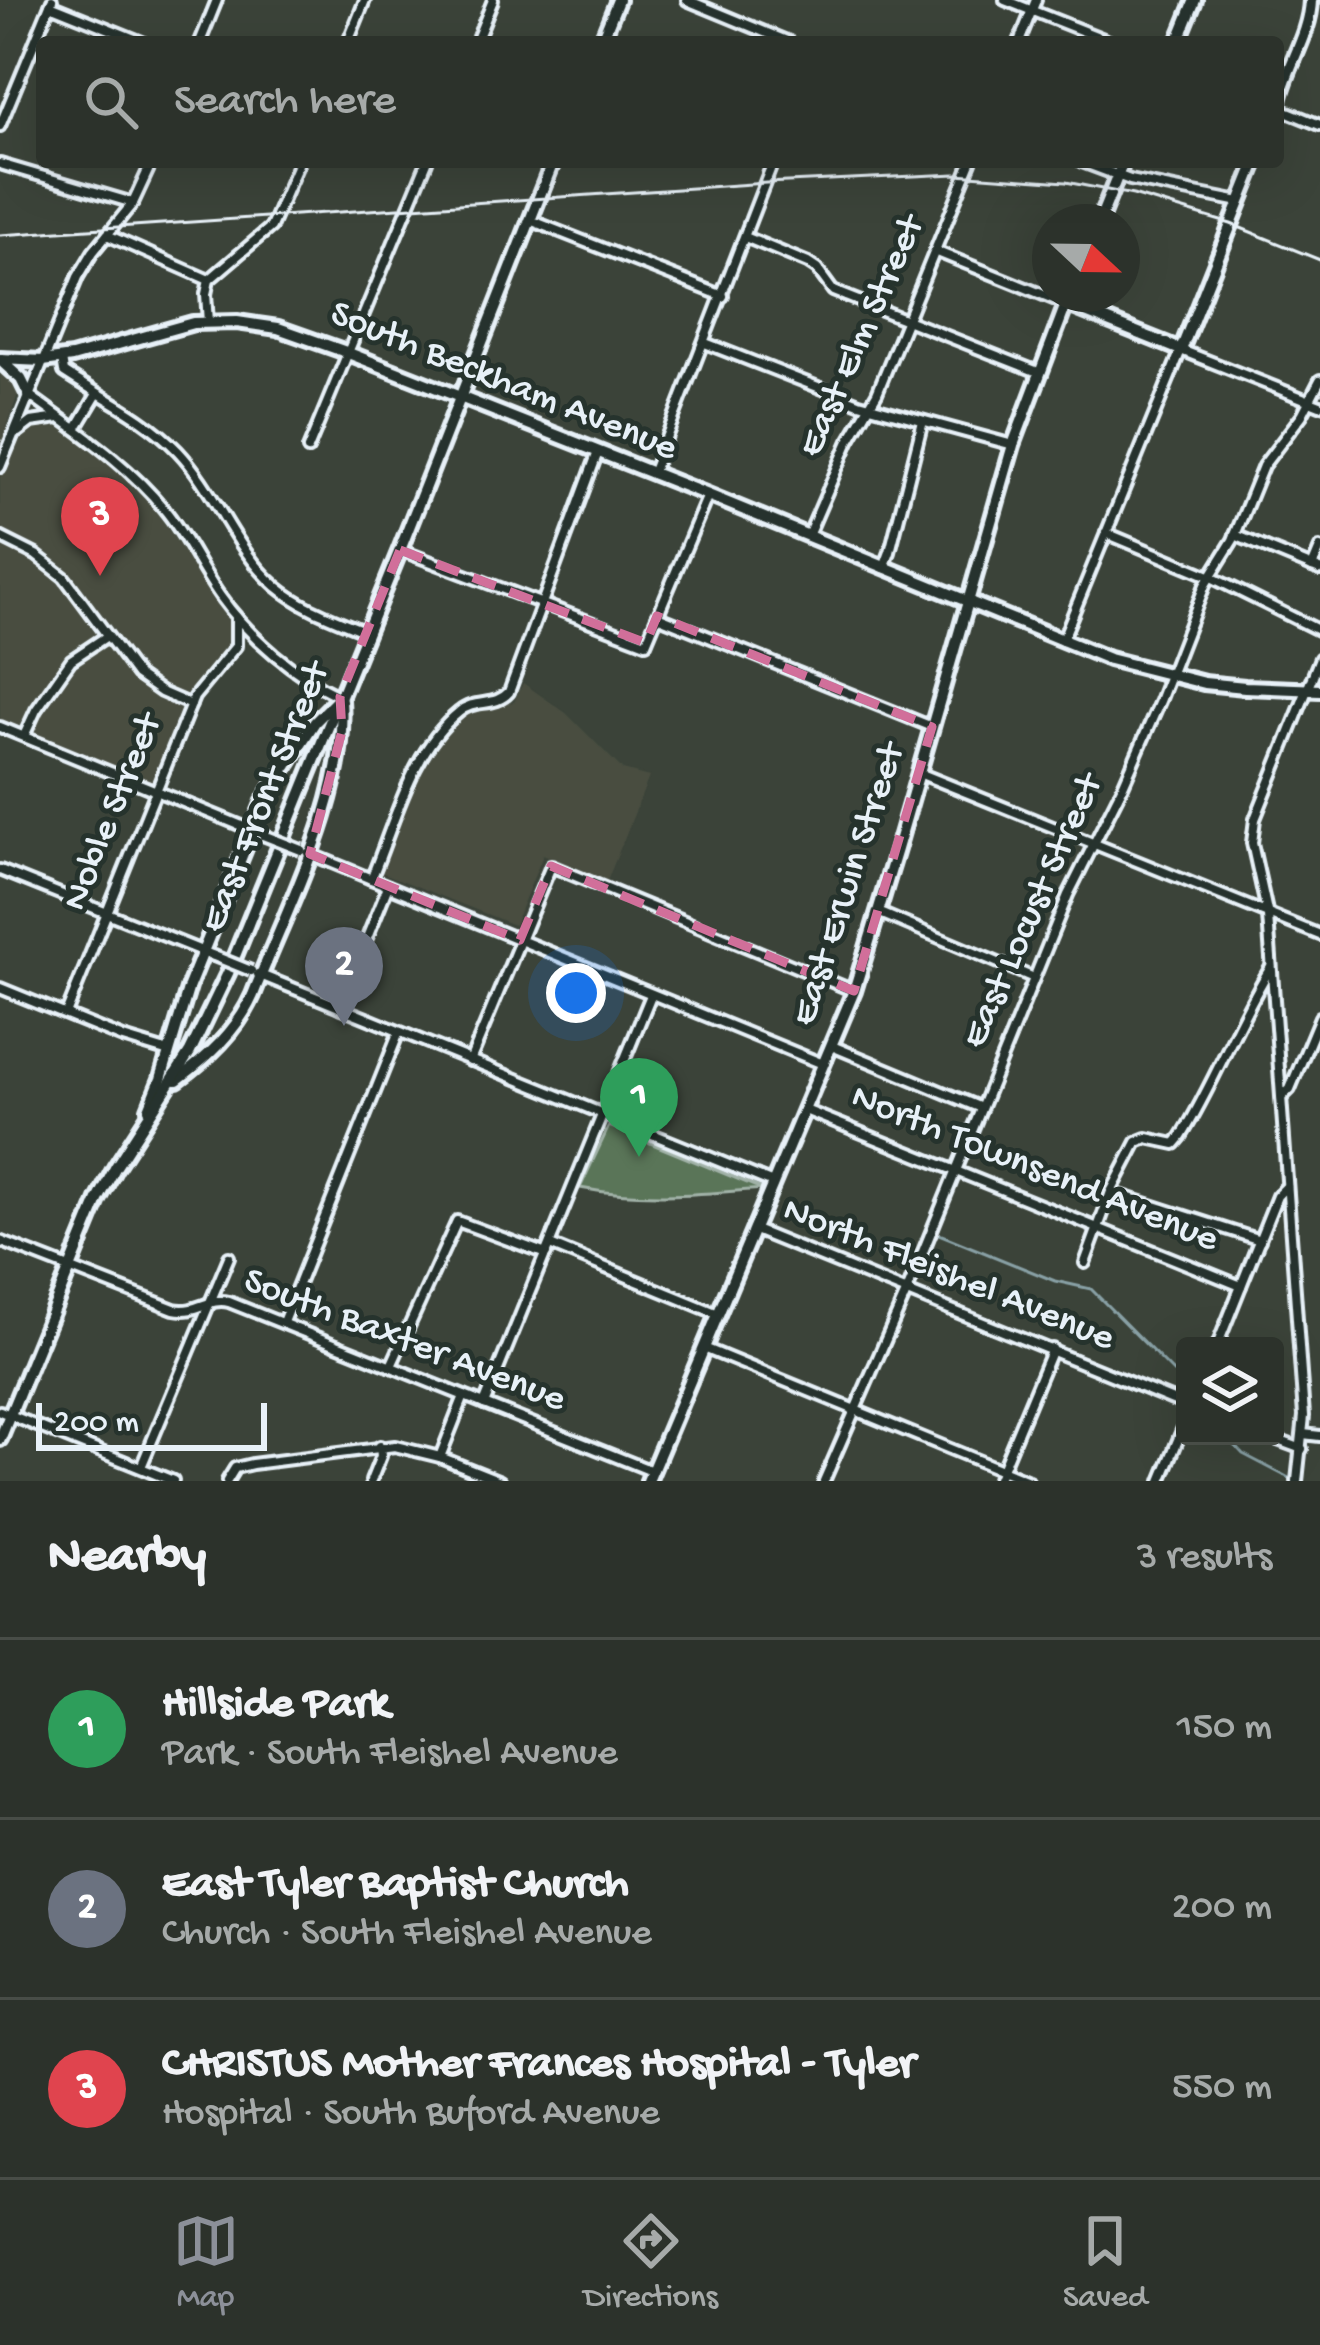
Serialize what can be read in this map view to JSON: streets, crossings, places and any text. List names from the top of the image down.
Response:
{
  "streets": {
    "main road": ["South Beckham Avenue", "East Front Street", "East Erwin Street"],
    "street": [
      "East Elm Street",
      "Noble Street",
      "East Locust Street",
      "North Townsend Avenue",
      "North Fleishel Avenue",
      "South Baxter Avenue"
    ]
  },
  "crossings": [
    ["East Elm Street", "South Beckham Avenue"],
    ["South Beckham Avenue", "East Front Street"],
    ["South Beckham Avenue", "East Erwin Street"],
    ["South Beckham Avenue", "East Locust Street"],
    ["East Front Street", "South Baxter Avenue"],
    ["East Erwin Street", "North Townsend Avenue"],
    ["East Erwin Street", "North Fleishel Avenue"],
    ["East Erwin Street", "South Baxter Avenue"],
    ["East Locust Street", "North Townsend Avenue"],
    ["East Locust Street", "North Fleishel Avenue"]
  ],
  "scale_bar": "200 m",
  "north": "right",
  "page": {
    "search": "Search here",
    "pins": ["3", "2", "1"],
    "scale": "200 m",
    "heading": ["Nearby", "3 results"],
    "list": [
      {
        "mark": "1",
        "name": "Hillside Park",
        "note": "Park · South Fleishel Avenue",
        "value": "150 m"
      },
      {
        "mark": "2",
        "name": "East Tyler Baptist Church",
        "note": "Church · South Fleishel Avenue",
        "value": "200 m"
      },
      {
        "mark": "3",
        "name": "CHRISTUS Mother Frances Hospital - Tyler",
        "note": "Hospital · South Buford Avenue",
        "value": "550 m"
      }
    ],
    "nav": ["Map", "Directions", "Saved"]
  }
}
